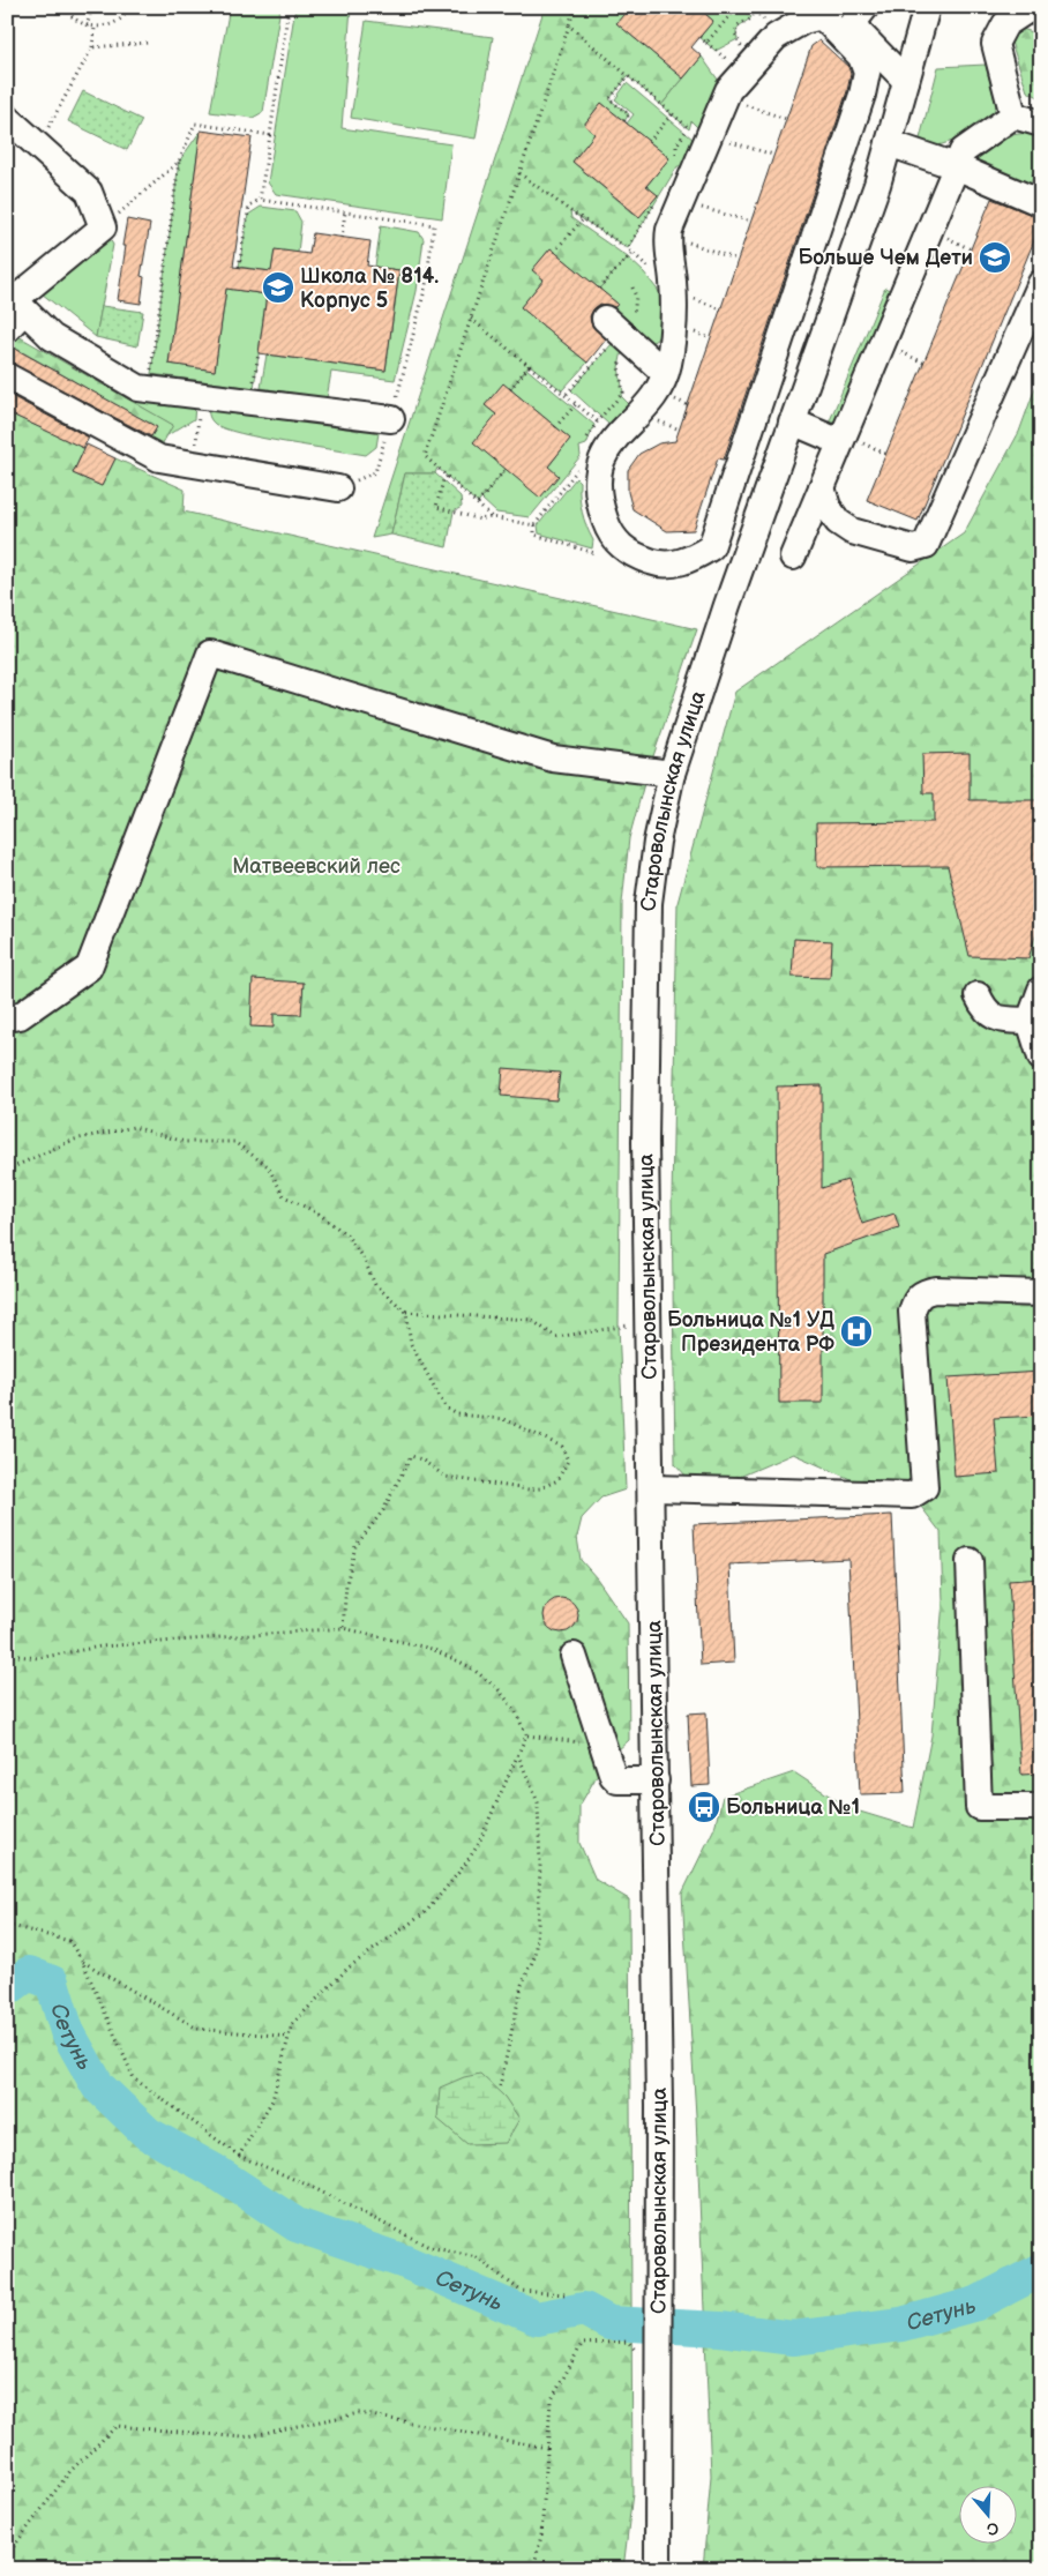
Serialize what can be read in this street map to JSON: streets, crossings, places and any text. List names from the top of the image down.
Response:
{
  "streets": {
    "street": ["Староволынская улица"]
  },
  "water": ["Сетунь"],
  "parks": ["Матвеевский лес"],
  "places": {
    "school or university": ["Больше Чем Дети", "Школа № 814. Корпус 5"],
    "hospital": ["Больница №1 УД Президента РФ"],
    "bus stop": ["Больница №1"]
  },
  "north": "bottom"
}
